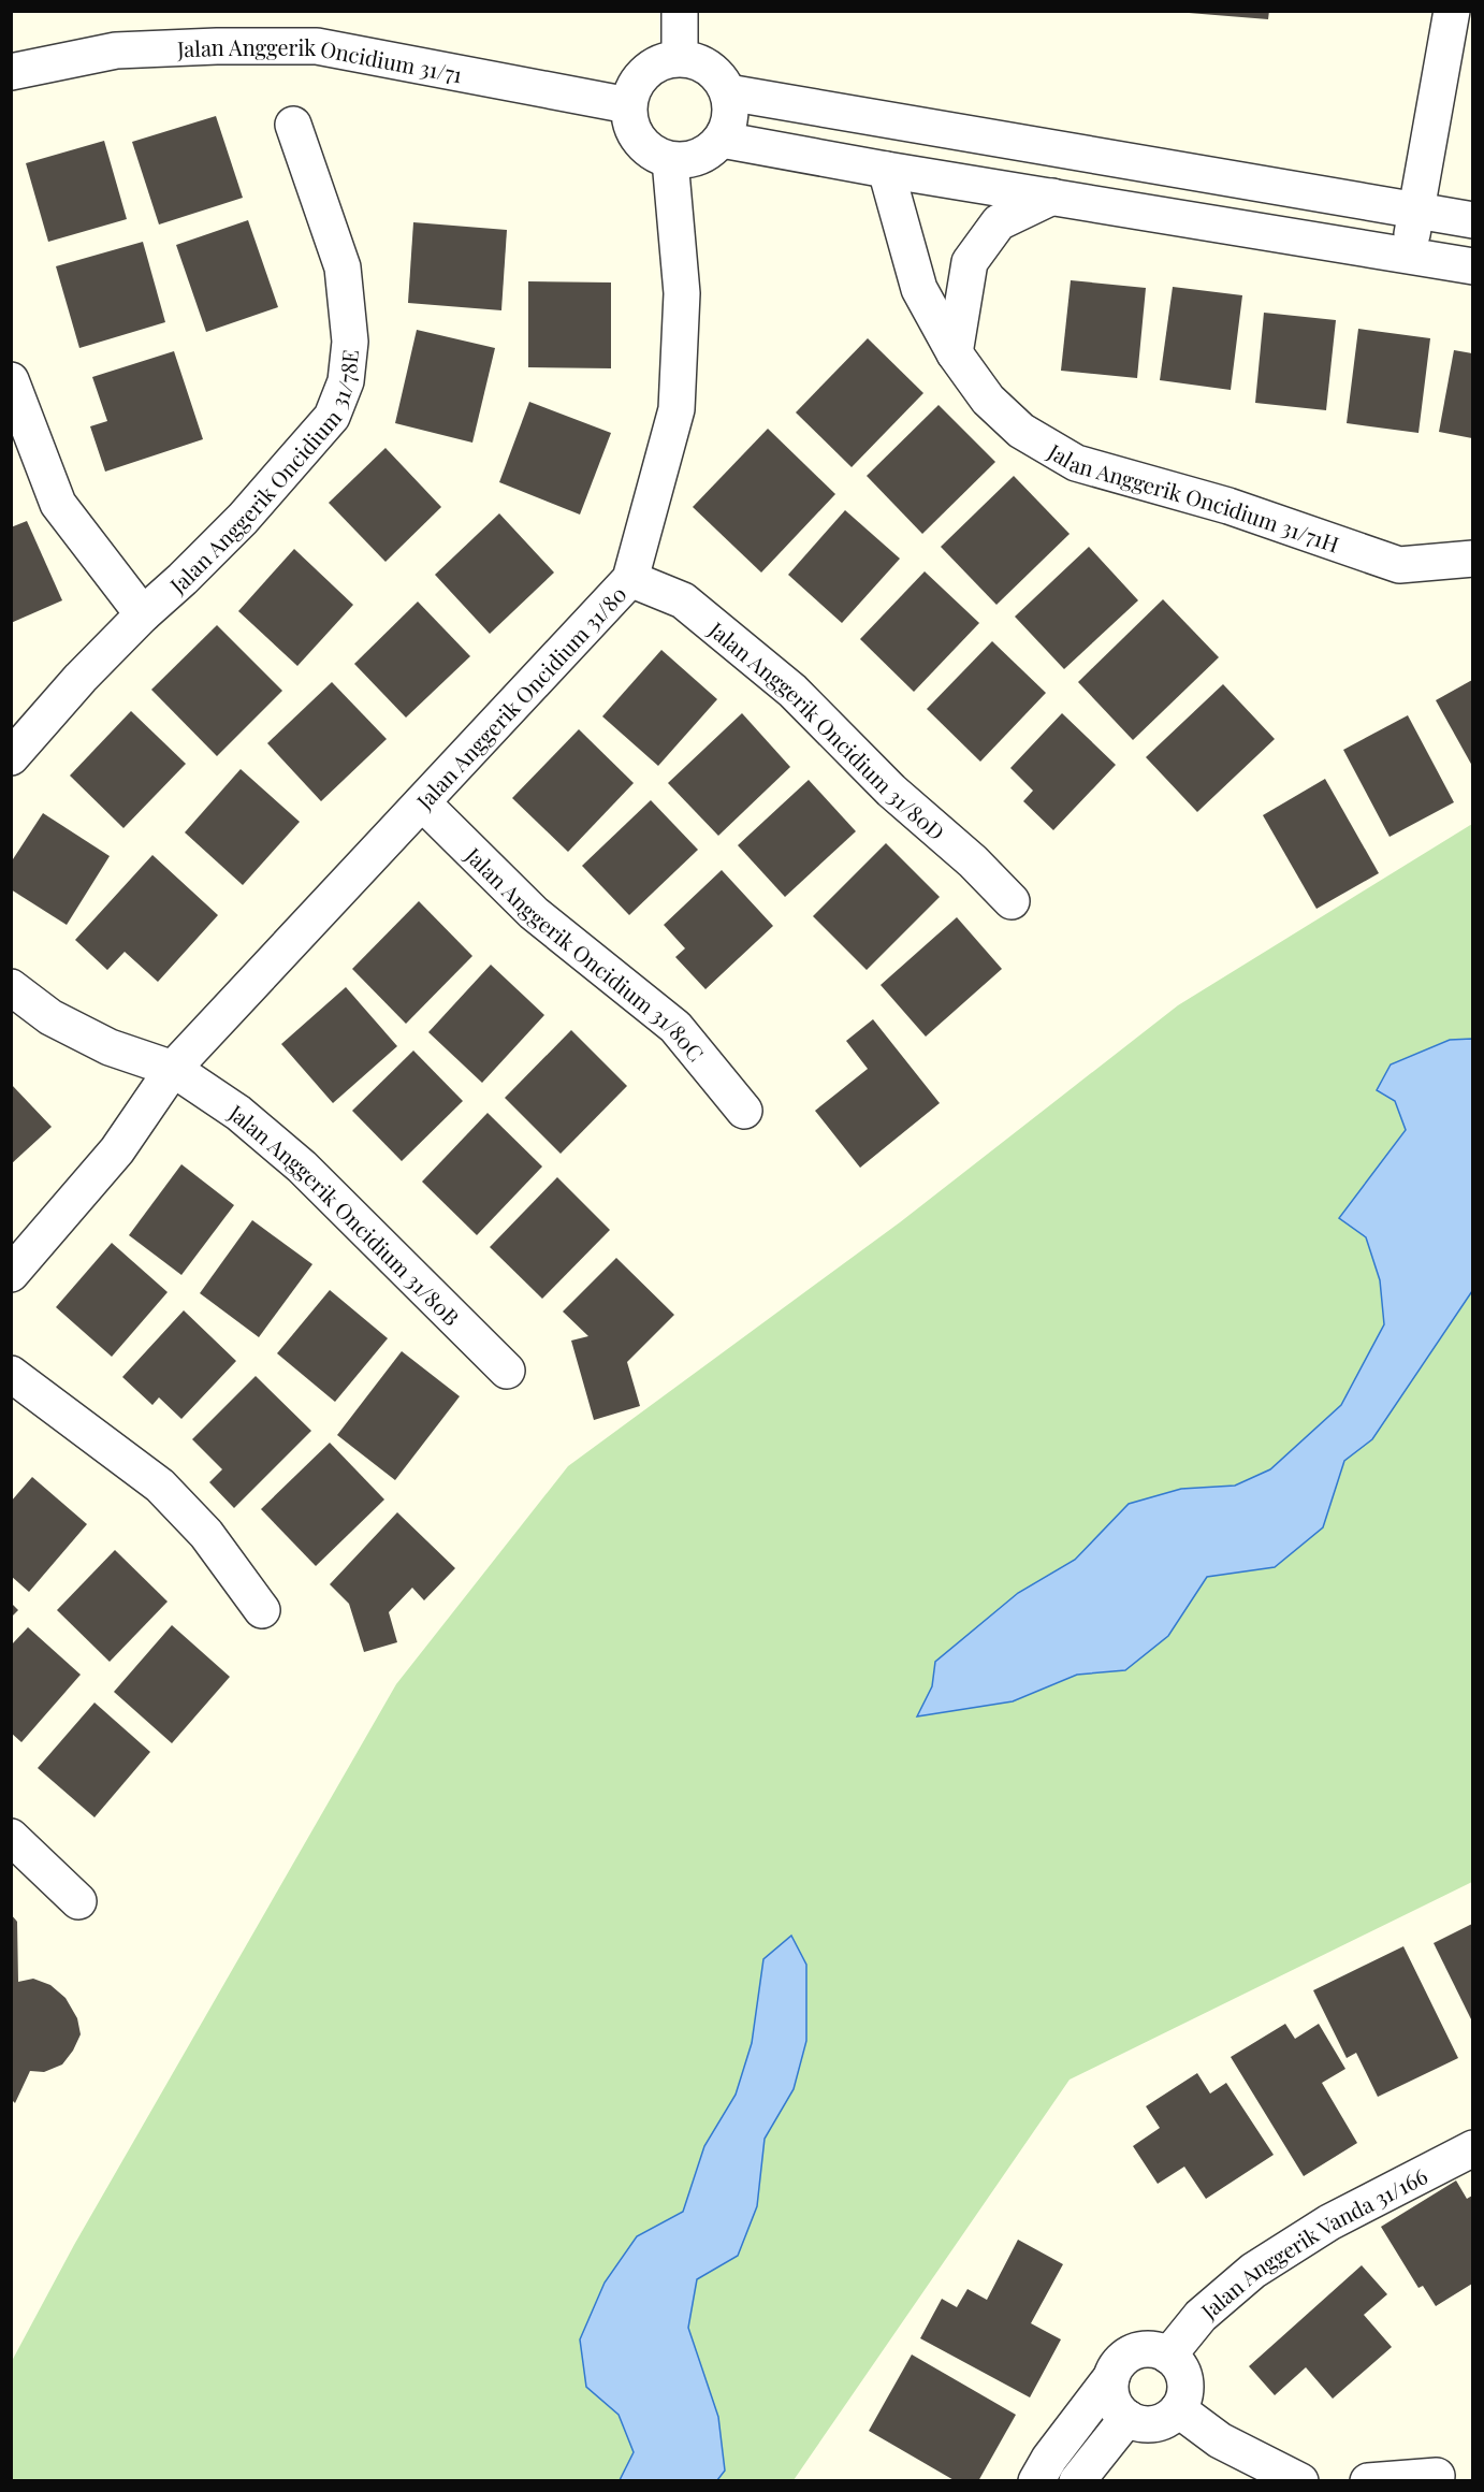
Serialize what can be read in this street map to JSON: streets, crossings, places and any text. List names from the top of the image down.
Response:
{
  "streets": {
    "street": [
      "Jalan Anggerik Oncidium 31/71",
      "Jalan Anggerik Oncidium 31/78E",
      "Jalan Anggerik Oncidium 31/71H",
      "Jalan Anggerik Oncidium 31/80",
      "Jalan Anggerik Oncidium 31/80D",
      "Jalan Anggerik Oncidium 31/80C",
      "Jalan Anggerik Oncidium 31/80B",
      "Jalan Anggerik Vanda 31/166"
    ]
  },
  "crossings": [
    ["Jalan Anggerik Oncidium 31/71", "Jalan Anggerik Oncidium 31/80"],
    ["Jalan Anggerik Oncidium 31/80", "Jalan Anggerik Oncidium 31/80D"],
    ["Jalan Anggerik Oncidium 31/80", "Jalan Anggerik Oncidium 31/80C"],
    ["Jalan Anggerik Oncidium 31/80", "Jalan Anggerik Oncidium 31/80B"]
  ]
}
